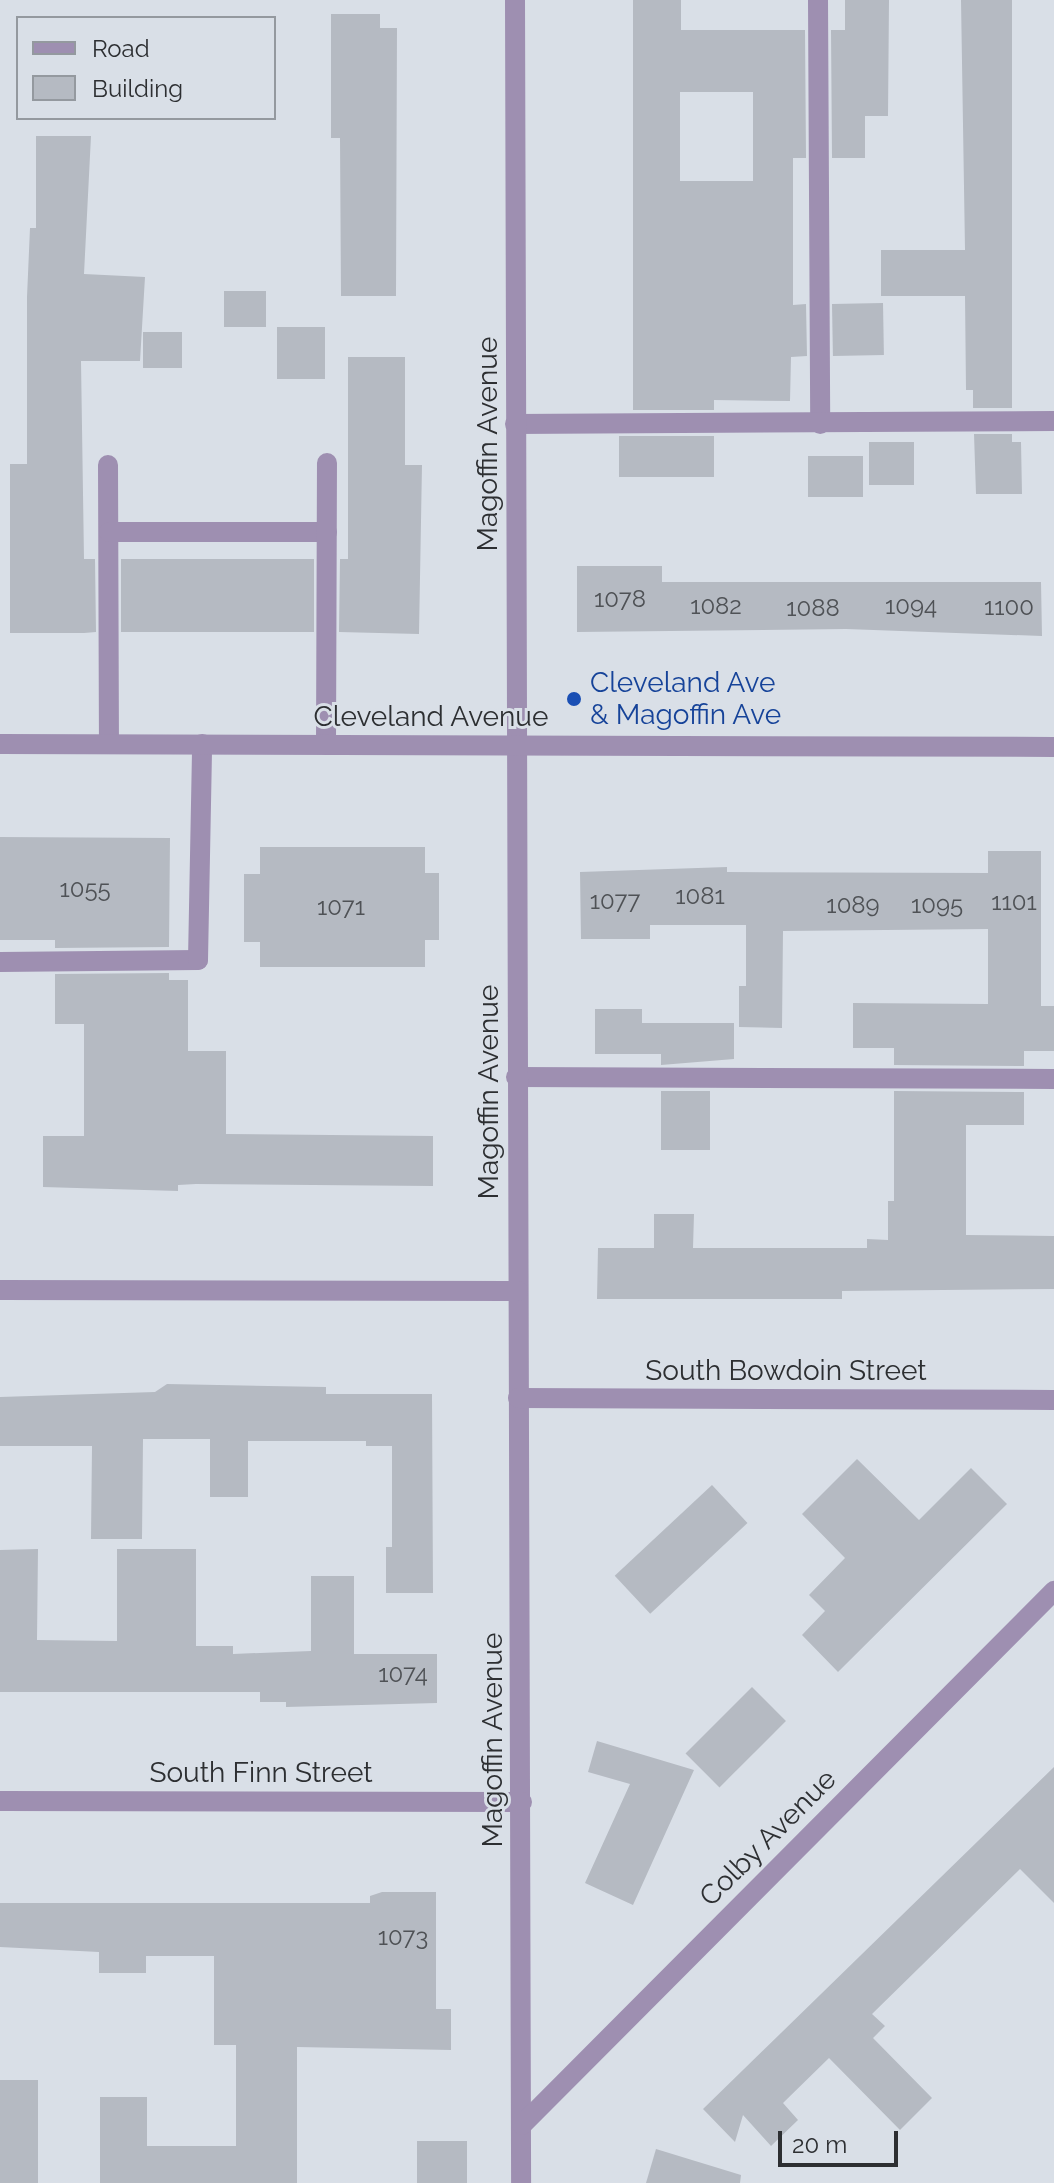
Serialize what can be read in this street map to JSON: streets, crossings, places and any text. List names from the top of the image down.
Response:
{
  "streets": {
    "street": [
      "Magoffin Avenue",
      "Cleveland Avenue",
      "South Bowdoin Street",
      "South Finn Street",
      "Colby Avenue"
    ]
  },
  "crossings": [
    ["Magoffin Avenue", "Cleveland Avenue"],
    ["Magoffin Avenue", "South Bowdoin Street"],
    ["Magoffin Avenue", "South Finn Street"],
    ["Magoffin Avenue", "Colby Avenue"]
  ],
  "places": ["Cleveland Ave & Magoffin Ave"],
  "house_numbers": [
    "1078",
    "1082",
    "1094",
    "1100",
    "1088",
    "1055",
    "1081",
    "1077",
    "1101",
    "1089",
    "1095",
    "1071",
    "1074",
    "1073"
  ],
  "legend": ["Road", "Building"],
  "scale_bar": "20 m"
}
